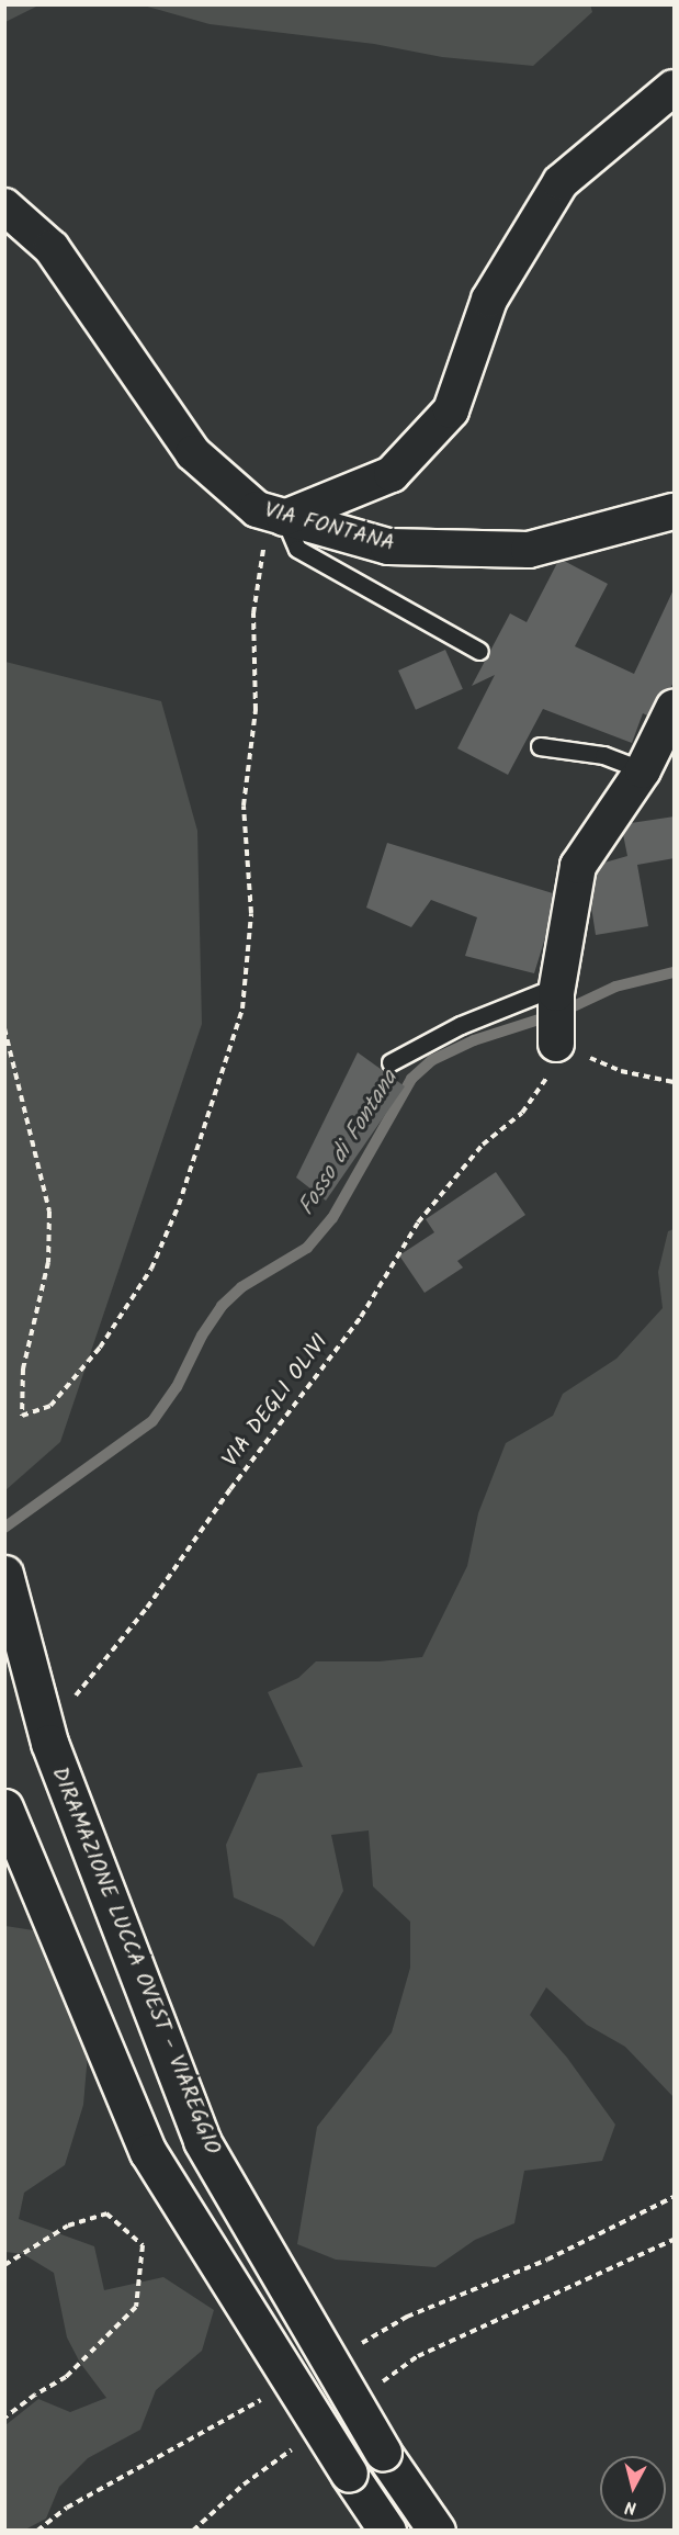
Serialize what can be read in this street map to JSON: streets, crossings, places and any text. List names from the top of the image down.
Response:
{
  "streets": {
    "highway": ["DIRAMAZIONE LUCCA OVEST - VIAREGGIO"],
    "street": ["VIA FONTANA"],
    "path": ["VIA DEGLI OLIVI"]
  },
  "water": ["Fosso di Fontana"],
  "north": "bottom"
}
